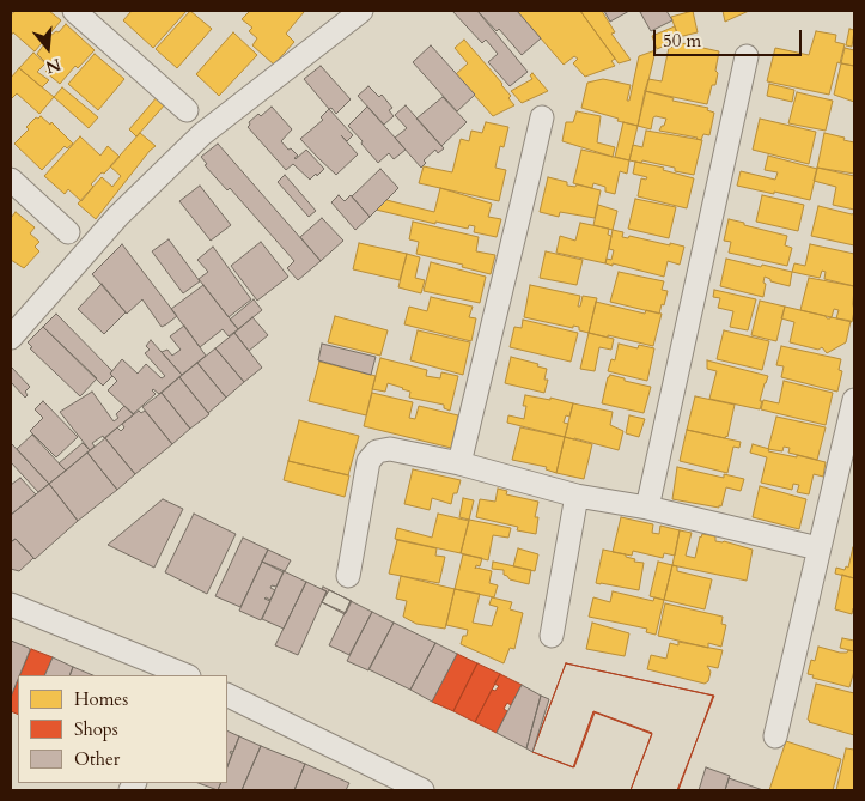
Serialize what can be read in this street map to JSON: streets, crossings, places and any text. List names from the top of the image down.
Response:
{
  "legend": ["Homes", "Shops", "Other"],
  "scale_bar": "50 m",
  "north": "bottom"
}
